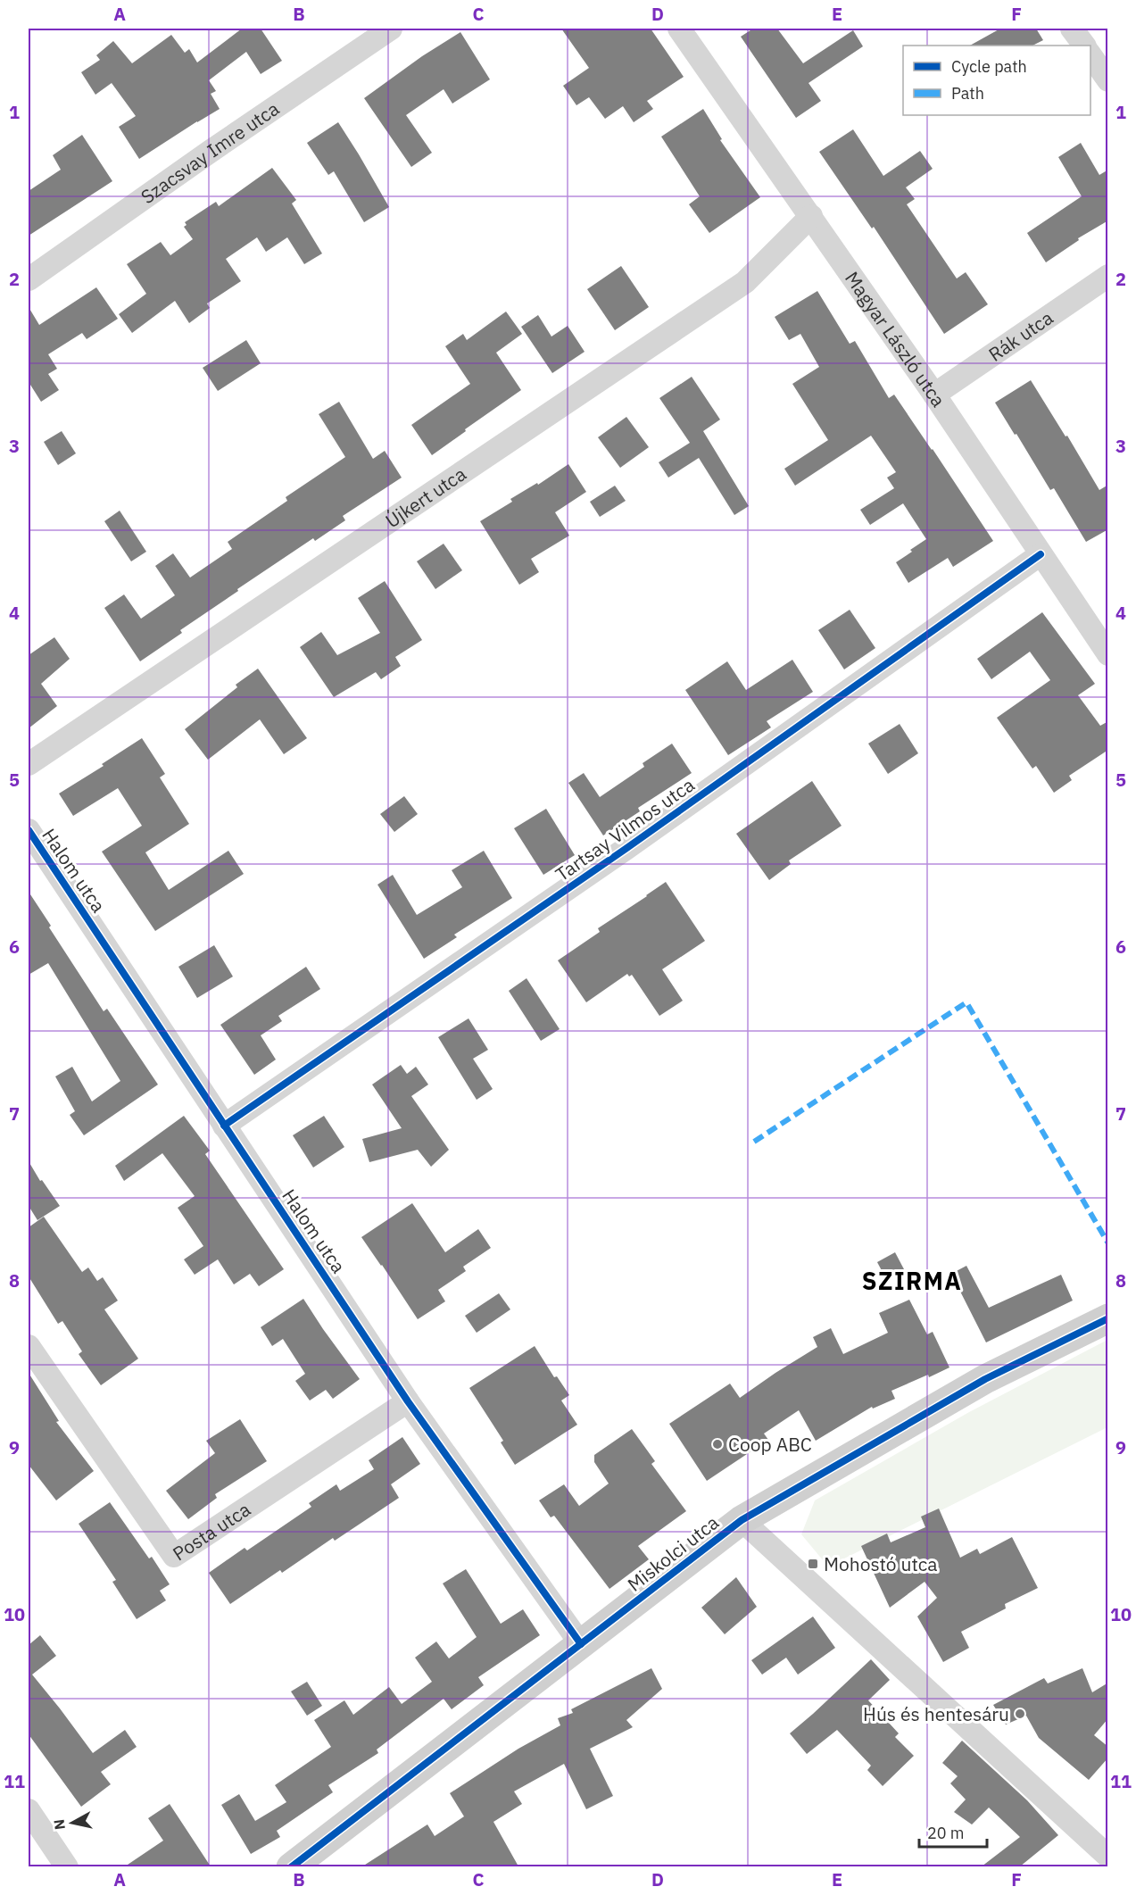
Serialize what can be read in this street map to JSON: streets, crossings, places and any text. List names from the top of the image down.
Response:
{
  "streets": {
    "main road": ["Miskolci utca"],
    "street": [
      "Szacsvay Imre utca",
      "Rák utca",
      "Magyar László utca",
      "Újkert utca",
      "Tartsay Vilmos utca",
      "Halom utca",
      "Posta utca"
    ]
  },
  "crossings": [
    ["Rák utca", "Magyar László utca"],
    ["Magyar László utca", "Újkert utca"],
    ["Magyar László utca", "Tartsay Vilmos utca"],
    ["Tartsay Vilmos utca", "Halom utca"],
    ["Halom utca", "Posta utca"],
    ["Halom utca", "Miskolci utca"]
  ],
  "districts": ["SZIRMA"],
  "places": {
    "other": ["Coop ABC", "Hús és hentesáru"],
    "transit": ["Mohostó utca"]
  },
  "legend": ["Cycle path", "Path"],
  "scale_bar": "20 m",
  "north": "left",
  "grid": {
    "columns": [
      "A",
      "B",
      "C",
      "D",
      "E",
      "F"
    ],
    "rows": [
      "1",
      "2",
      "3",
      "4",
      "5",
      "6",
      "7",
      "8",
      "9",
      "10",
      "11"
    ]
  }
}
